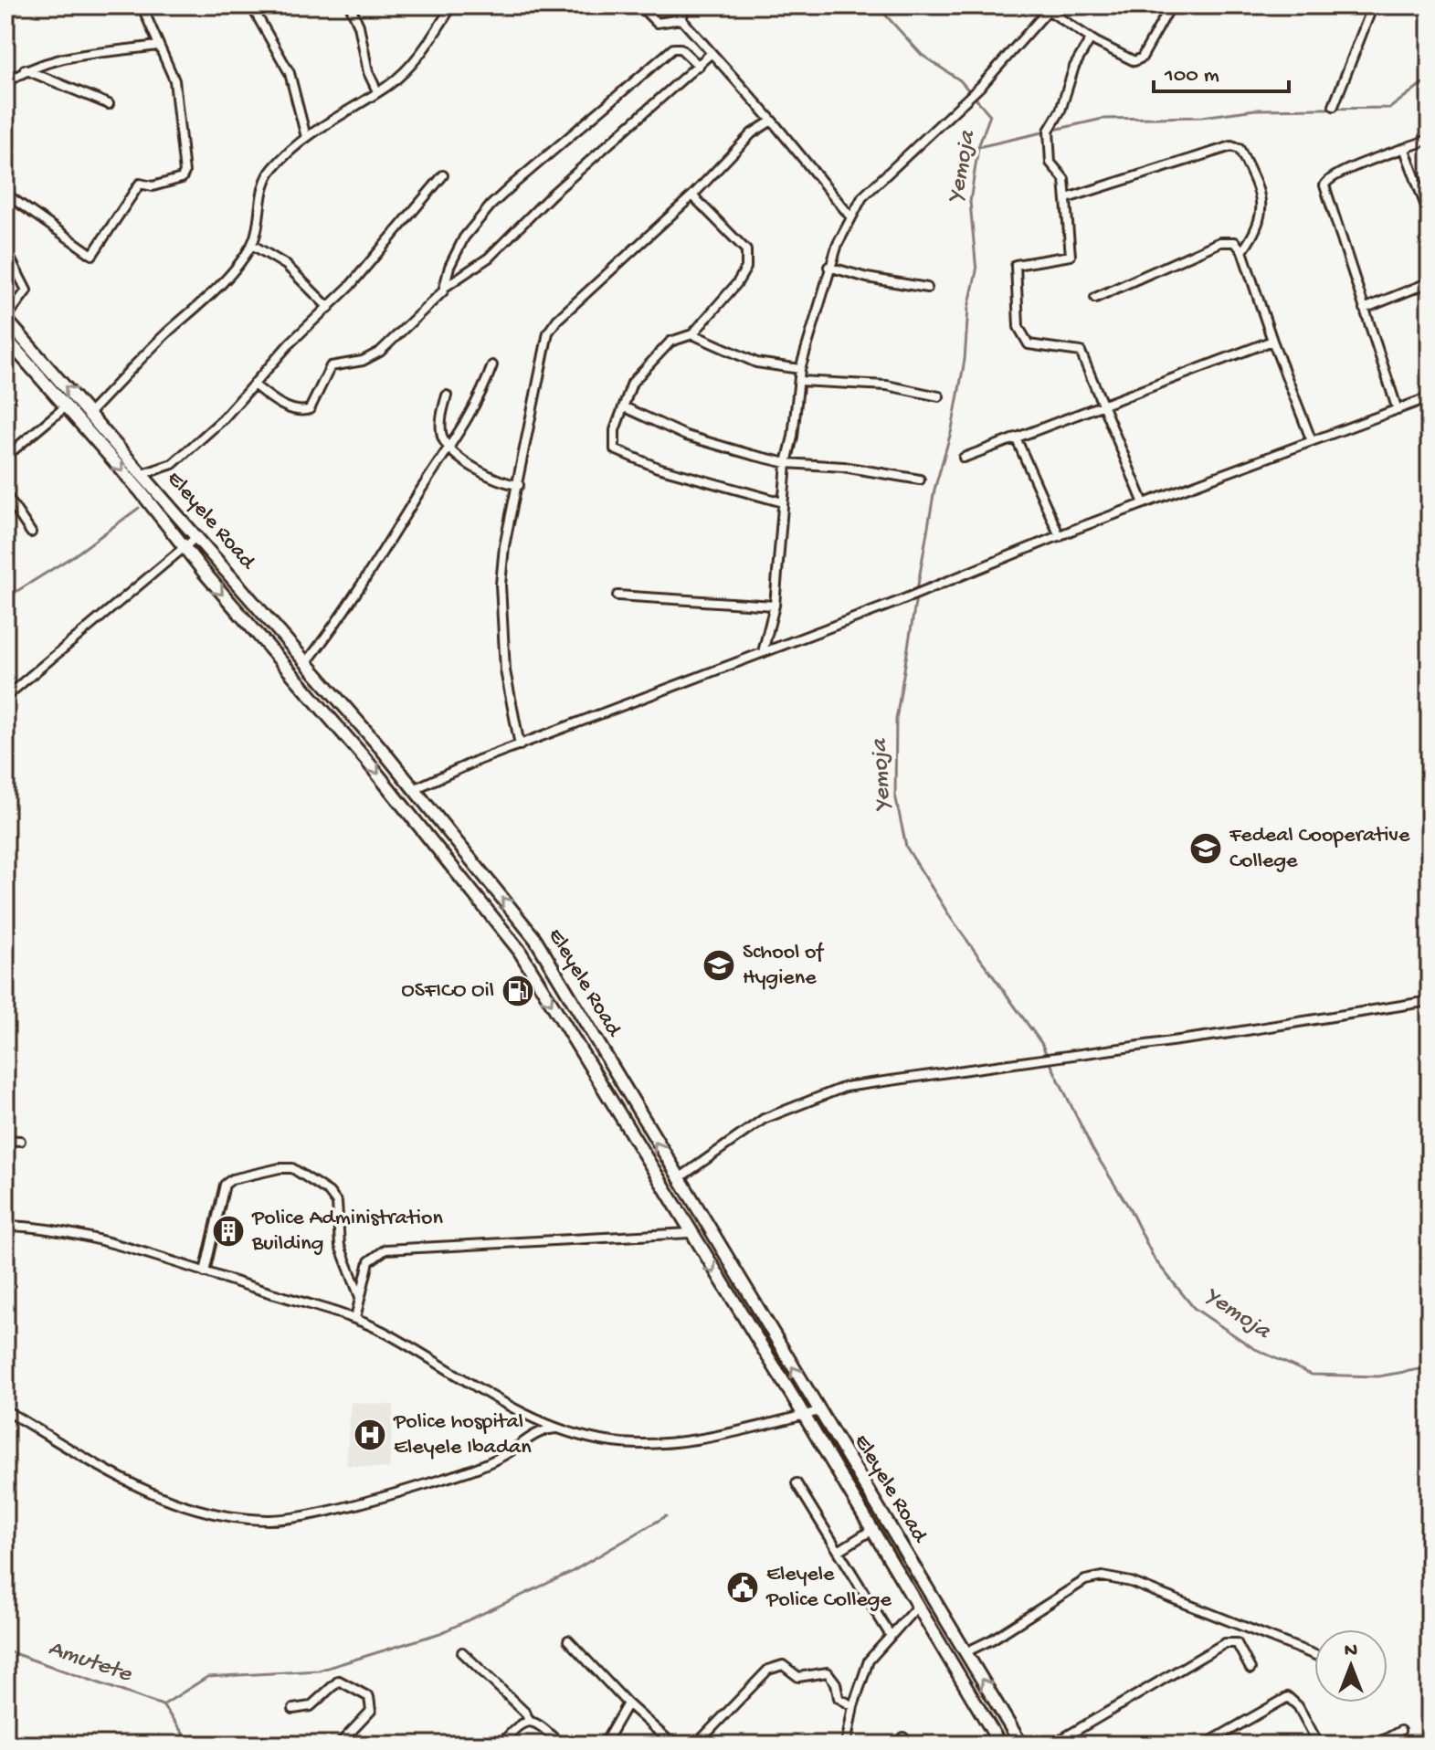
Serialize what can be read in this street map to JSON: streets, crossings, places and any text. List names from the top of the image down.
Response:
{
  "streets": {
    "main road": ["Eleyele Road"]
  },
  "water": ["Yemoja", "Amutete"],
  "places": {
    "school or university": ["Fedeal Cooperative College", "School of Hygiene"],
    "fuel station": ["OSFICO Oil"],
    "building": ["Police Administration Building"],
    "hospital": ["Police hospital Eleyele Ibadan"],
    "public building": ["Eleyele Police College"]
  },
  "scale_bar": "100 m",
  "north": "top"
}
